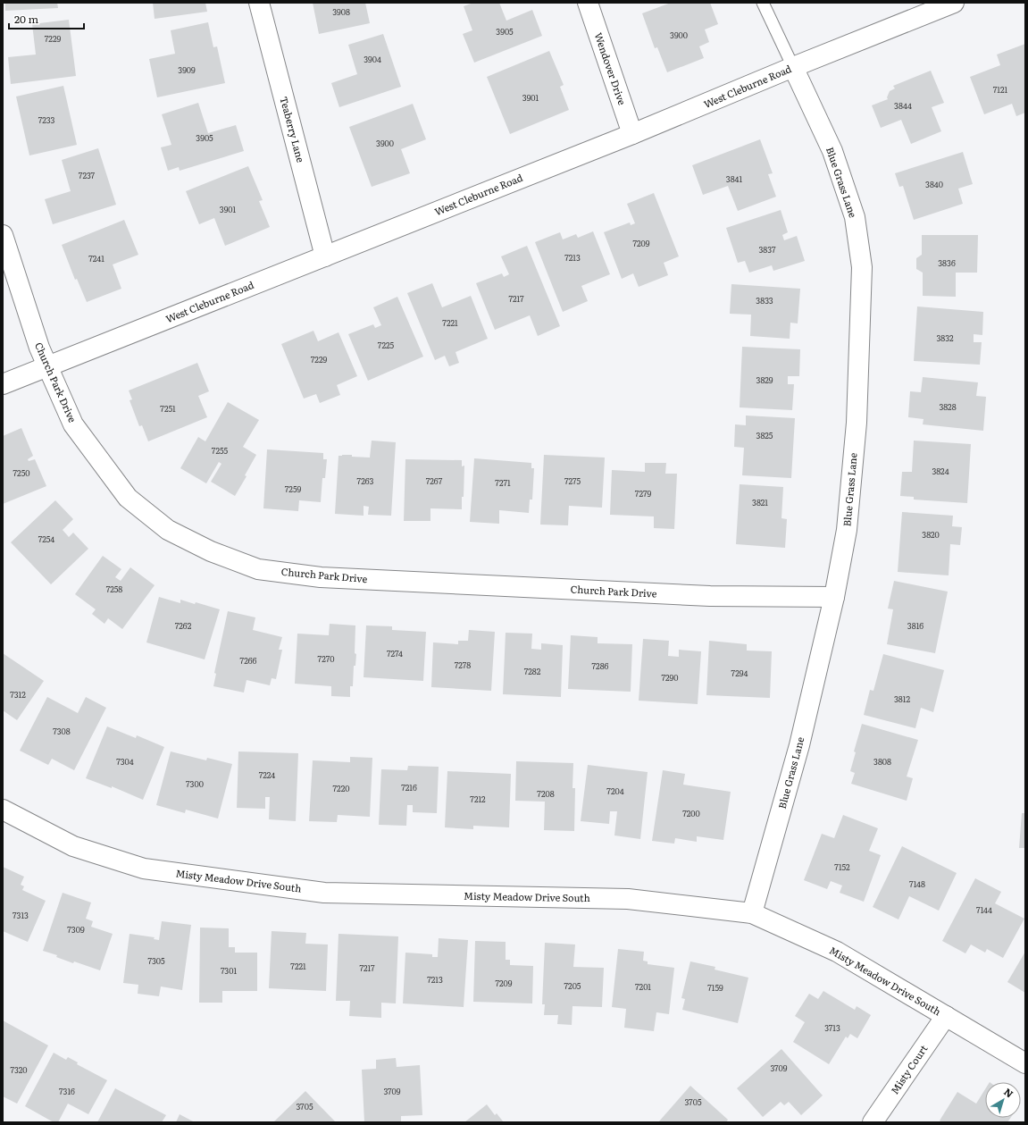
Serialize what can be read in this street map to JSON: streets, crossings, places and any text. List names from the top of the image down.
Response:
{
  "streets": {
    "street": [
      "Wendover Drive",
      "West Cleburne Road",
      "Teaberry Lane",
      "Blue Grass Lane",
      "Church Park Drive",
      "Misty Meadow Drive South",
      "Misty Court"
    ]
  },
  "crossings": [
    ["Wendover Drive", "West Cleburne Road"],
    ["West Cleburne Road", "Teaberry Lane"],
    ["West Cleburne Road", "Blue Grass Lane"],
    ["West Cleburne Road", "Church Park Drive"],
    ["Blue Grass Lane", "Church Park Drive"],
    ["Blue Grass Lane", "Misty Meadow Drive South"],
    ["Misty Meadow Drive South", "Misty Court"]
  ],
  "house_numbers": [
    "3908",
    "3905",
    "3900",
    "7229",
    "3904",
    "3909",
    "7121",
    "3901",
    "3844",
    "7233",
    "3905",
    "3900",
    "7237",
    "3841",
    "3840",
    "3901",
    "7209",
    "3837",
    "7213",
    "7241",
    "3836",
    "7217",
    "3833",
    "7221",
    "3832",
    "7225",
    "7229",
    "3829",
    "3828",
    "7251",
    "3825",
    "7255",
    "3824",
    "7250",
    "7263",
    "7267",
    "7275",
    "7271",
    "7259",
    "7279",
    "3821",
    "3820",
    "7254",
    "7258",
    "7262",
    "3816",
    "7274",
    "7270",
    "7266",
    "7278",
    "7286",
    "7282",
    "7294",
    "7290",
    "7312",
    "3812",
    "7308",
    "7304",
    "3808",
    "7224",
    "7300",
    "7216",
    "7220",
    "7204",
    "7208",
    "7212",
    "7200",
    "7152",
    "7148",
    "7144",
    "7313",
    "7309",
    "7305",
    "7221",
    "7217",
    "7301",
    "7213",
    "7209",
    "7205",
    "7201",
    "7159",
    "3713",
    "3709",
    "7320",
    "7316",
    "3709",
    "3705",
    "3705"
  ],
  "scale_bar": "20 m",
  "north": "top right"
}
